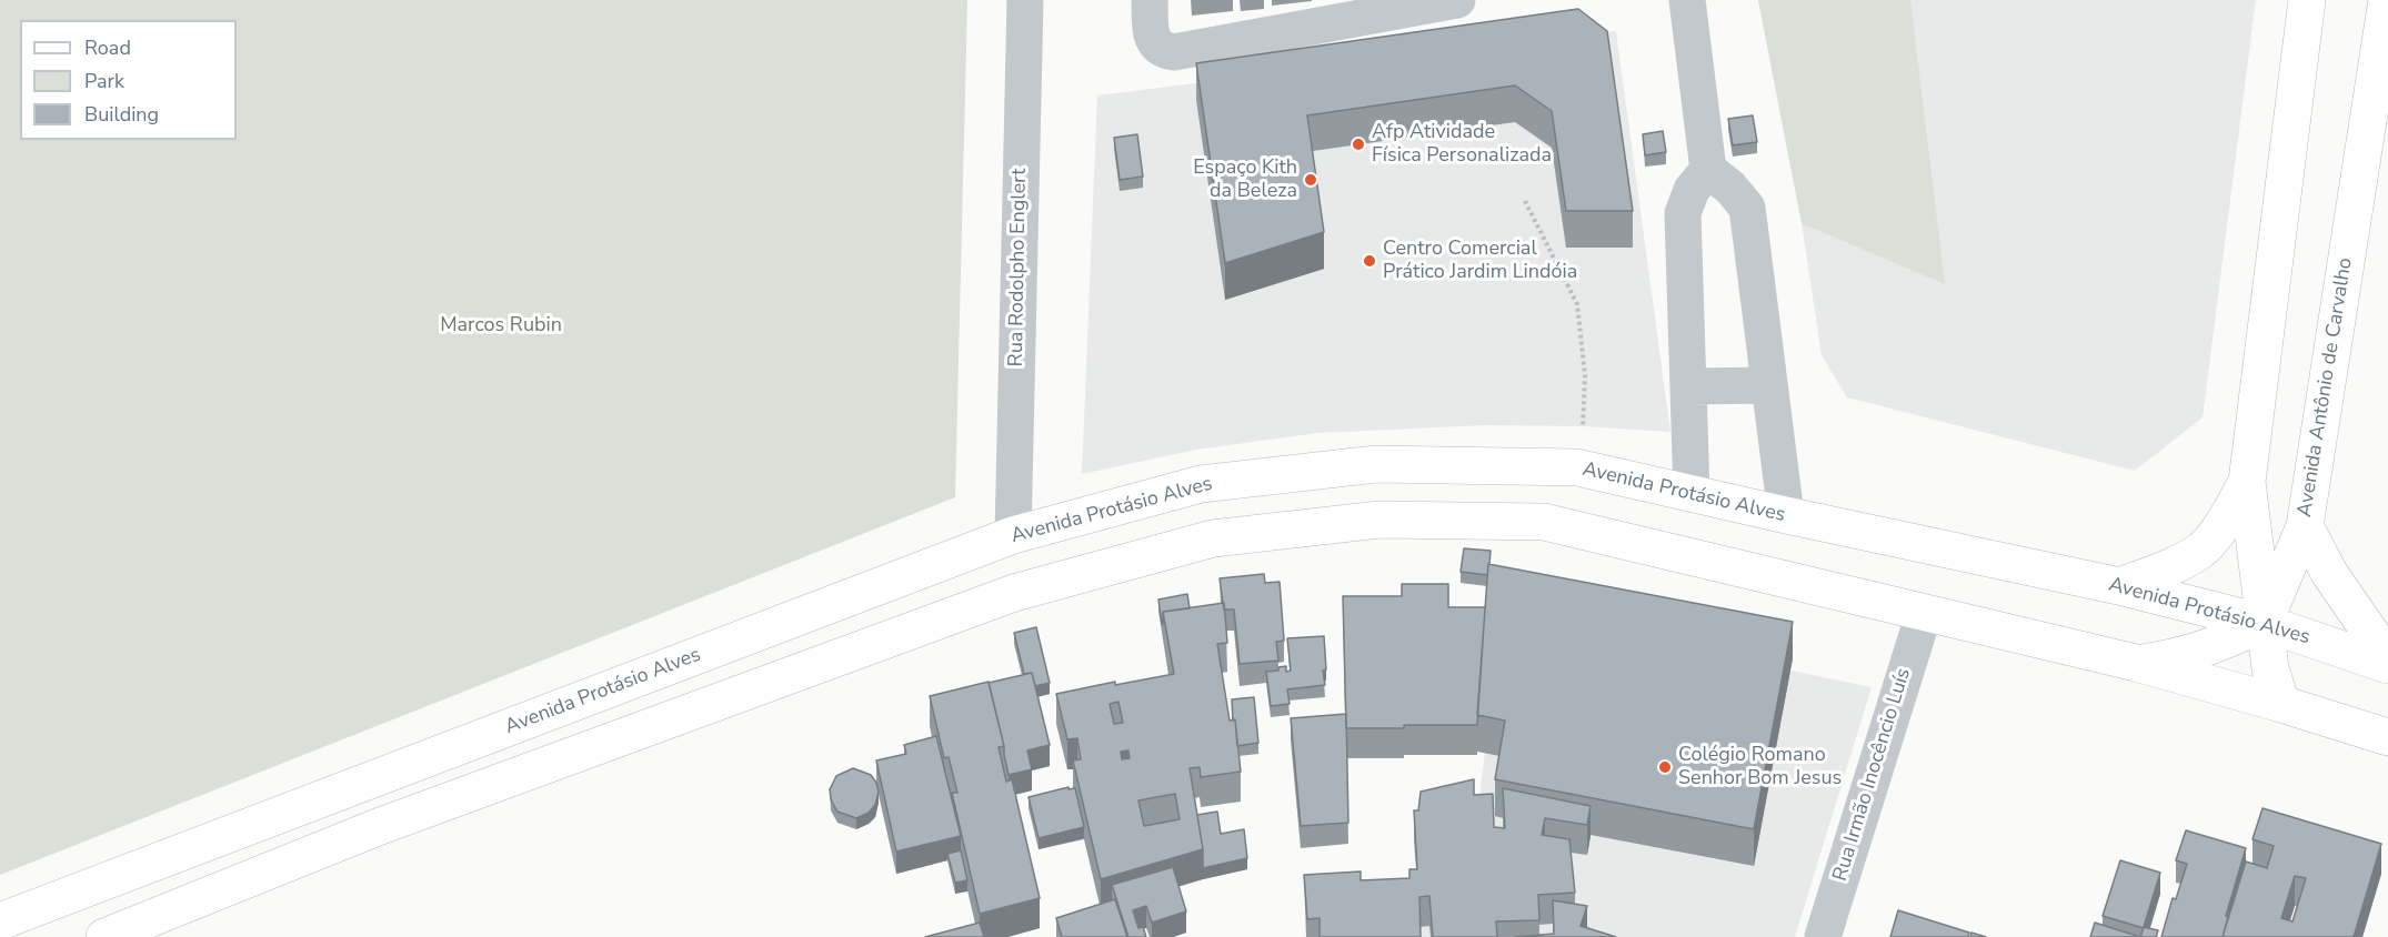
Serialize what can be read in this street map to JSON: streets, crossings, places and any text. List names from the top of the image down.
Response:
{
  "streets": {
    "main road": ["Avenida Antônio de Carvalho", "Avenida Protásio Alves"],
    "street": ["Rua Rodolpho Englert", "Rua Irmão Inocêncio Luís"]
  },
  "crossings": [
    ["Rua Rodolpho Englert", "Avenida Protásio Alves"],
    ["Avenida Antônio de Carvalho", "Avenida Protásio Alves"]
  ],
  "parks": ["Marcos Rubin"],
  "places": [
    "Afp Atividade Física Personalizada",
    "Espaço Kith da Beleza",
    "Centro Comercial Prático Jardim Lindóia",
    "Colégio Romano Senhor Bom Jesus"
  ],
  "legend": ["Road", "Park", "Building"]
}
